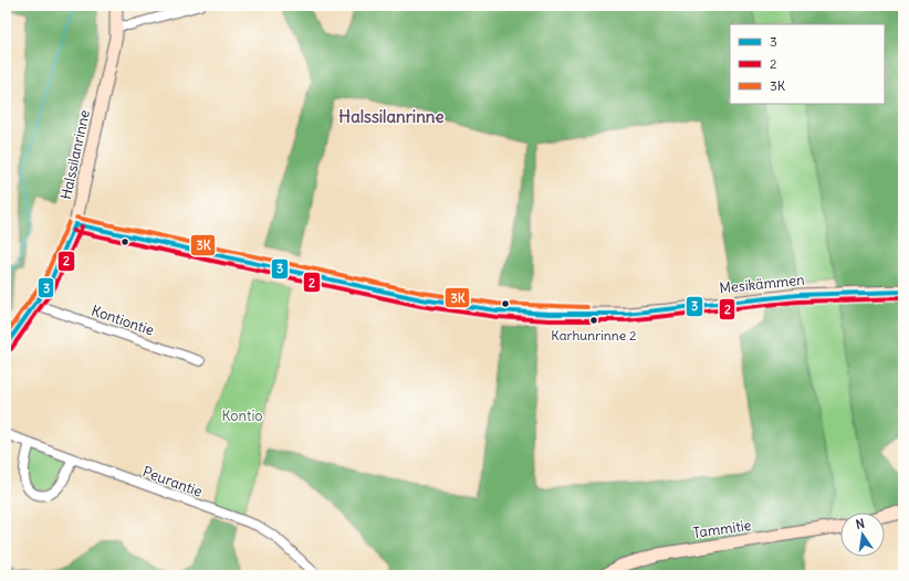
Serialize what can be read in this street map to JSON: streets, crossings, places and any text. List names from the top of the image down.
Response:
{
  "streets": {
    "street": [
      "Halssilanrinne",
      "Mesikämmen",
      "Kontiontie",
      "Peurantie",
      "Tammitie"
    ]
  },
  "crossings": [
    ["Halssilanrinne", "Mesikämmen"],
    ["Halssilanrinne", "Kontiontie"]
  ],
  "districts": ["Halssilanrinne"],
  "parks": ["Kontio"],
  "places": ["Karhunrinne 2"],
  "lines": ["transit line 3K", "transit line 3", "transit line 2"],
  "legend": ["3", "2", "3K"],
  "north": "top"
}
